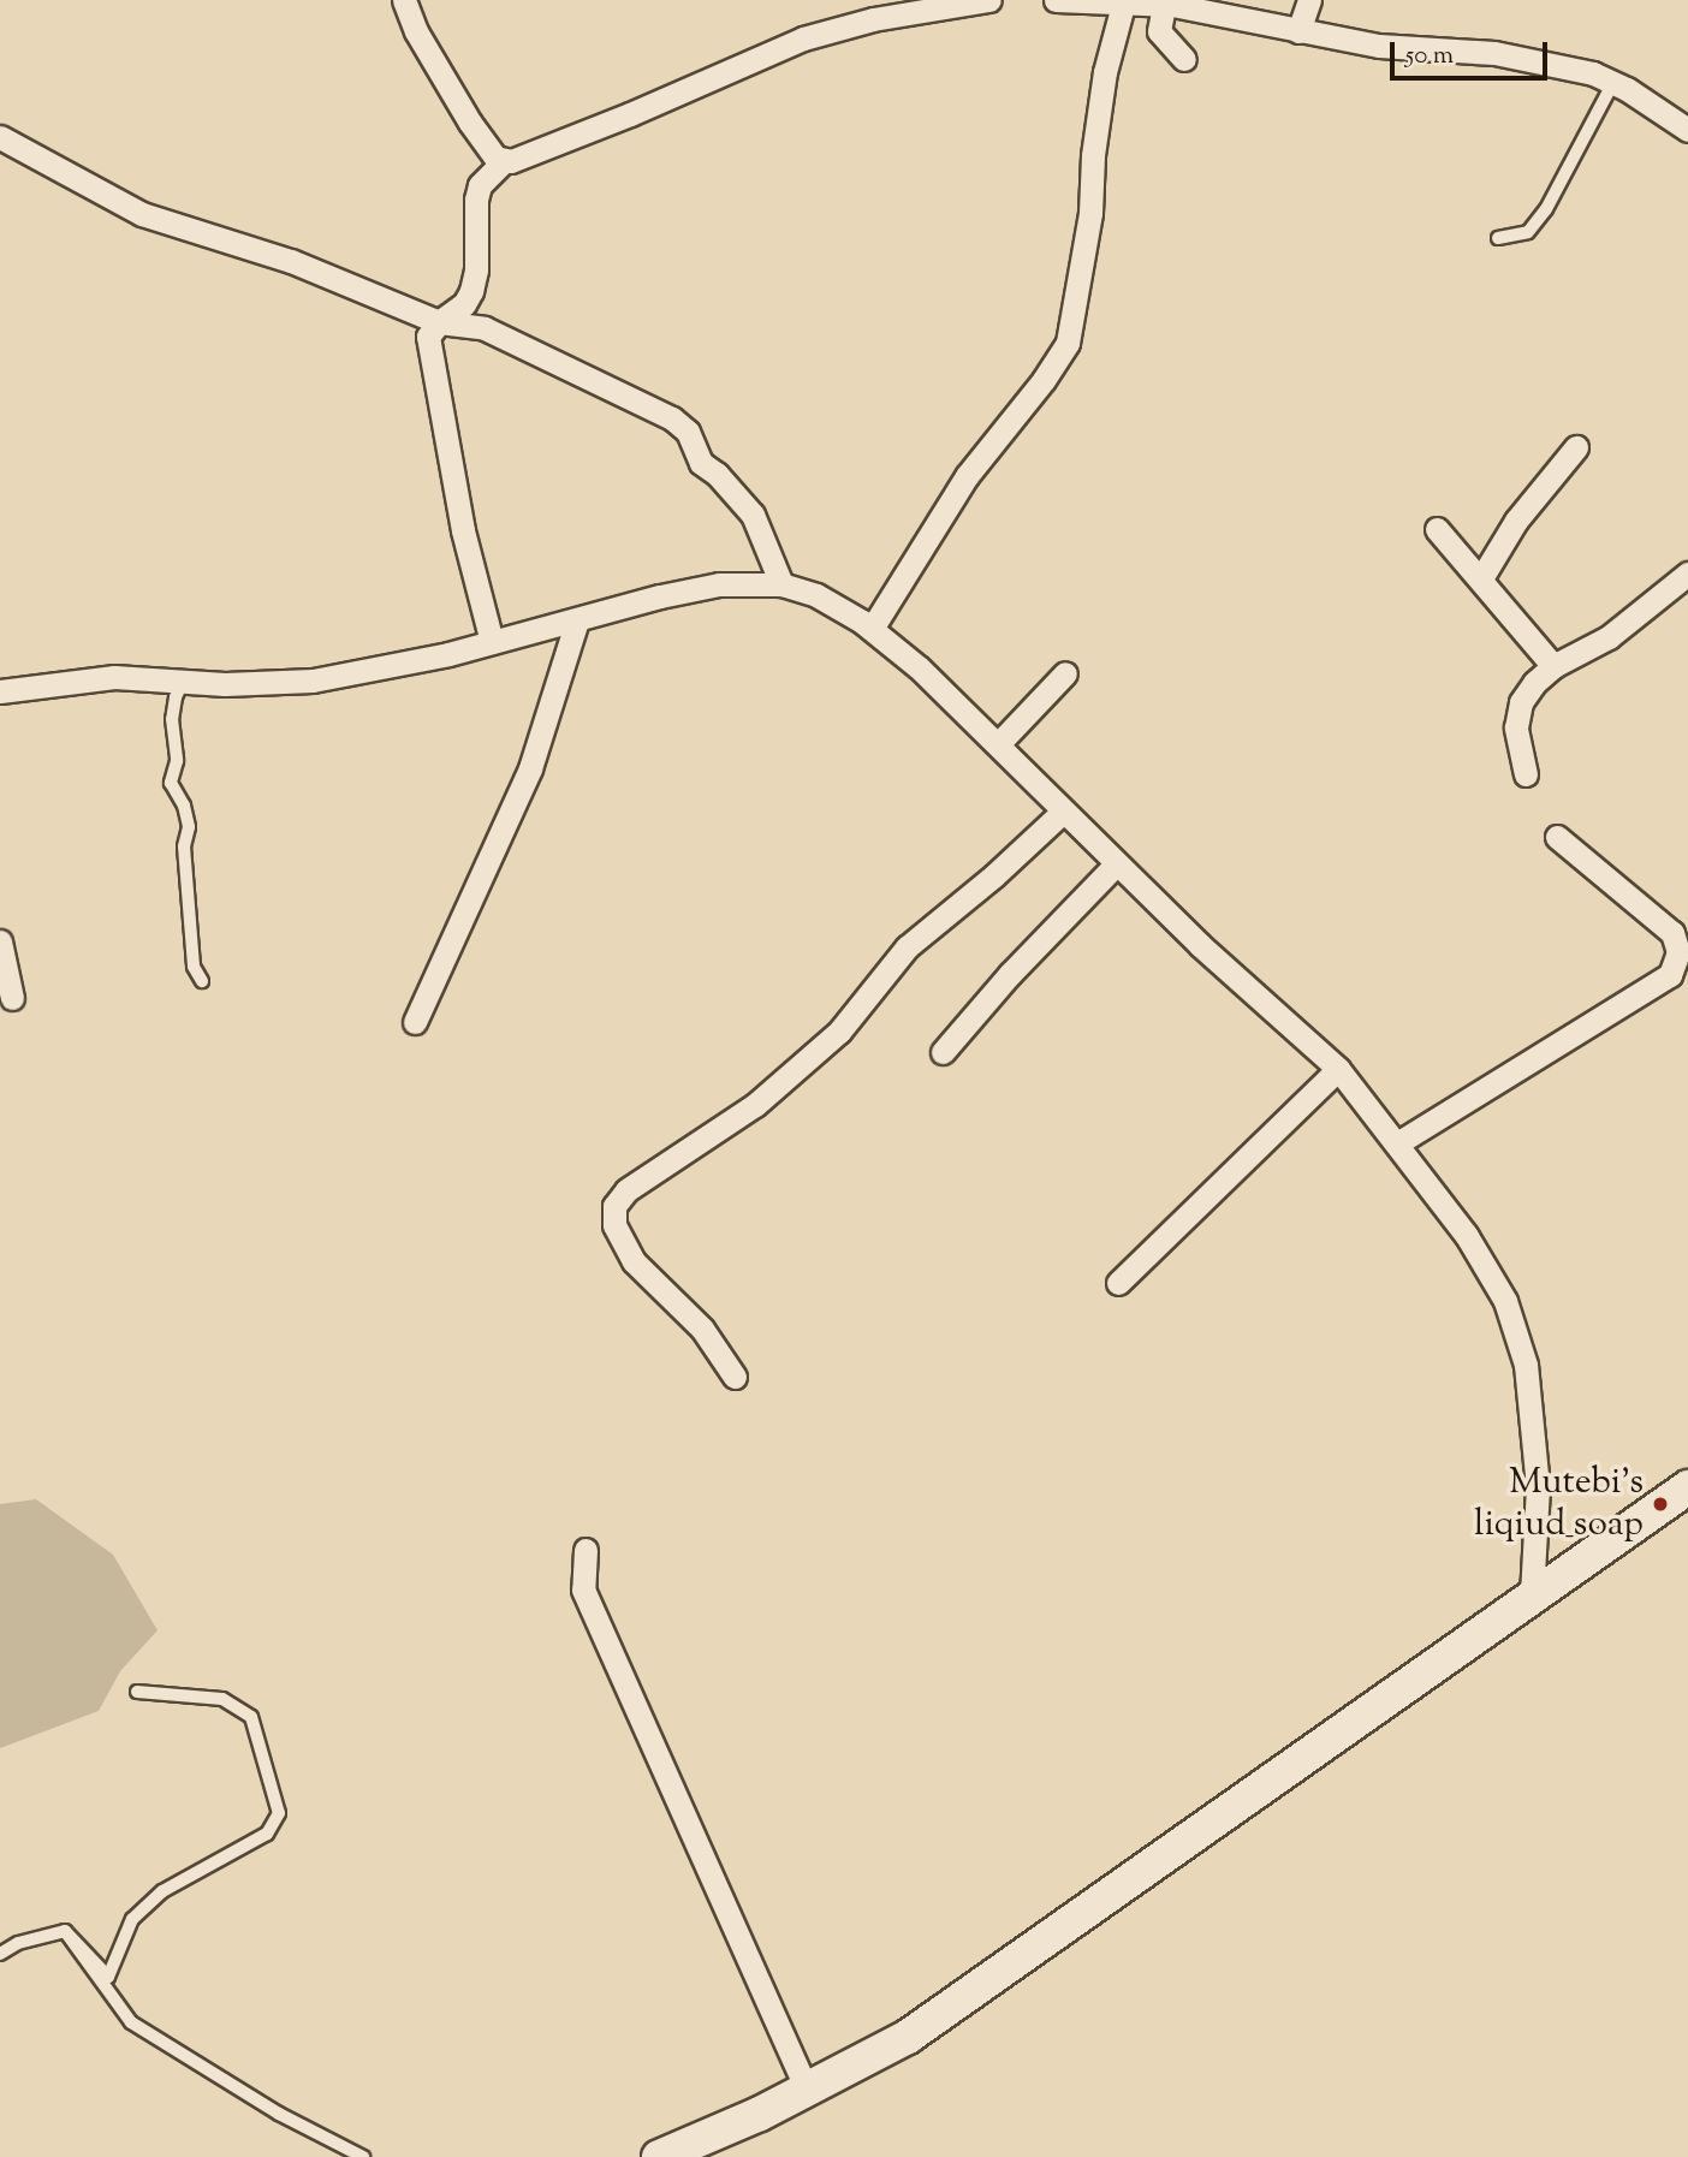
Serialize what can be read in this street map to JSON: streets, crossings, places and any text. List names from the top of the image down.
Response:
{
  "places": ["Mutebi's liqiud_soap"],
  "scale_bar": "50 m"
}
